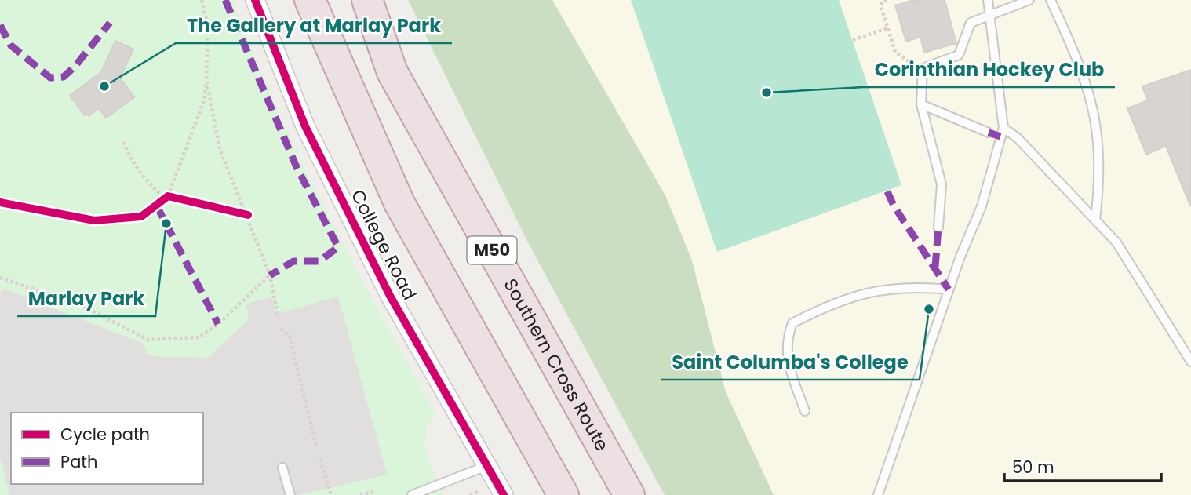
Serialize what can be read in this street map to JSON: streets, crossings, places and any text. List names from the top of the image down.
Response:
{
  "streets": {
    "highway": ["M50", "Southern Cross Route"],
    "street": ["College Road"]
  },
  "places": [
    "The Gallery at Marlay Park",
    "Corinthian Hockey Club",
    "Marlay Park",
    "Saint Columba's College"
  ],
  "legend": ["Cycle path", "Path"],
  "scale_bar": "50 m"
}
